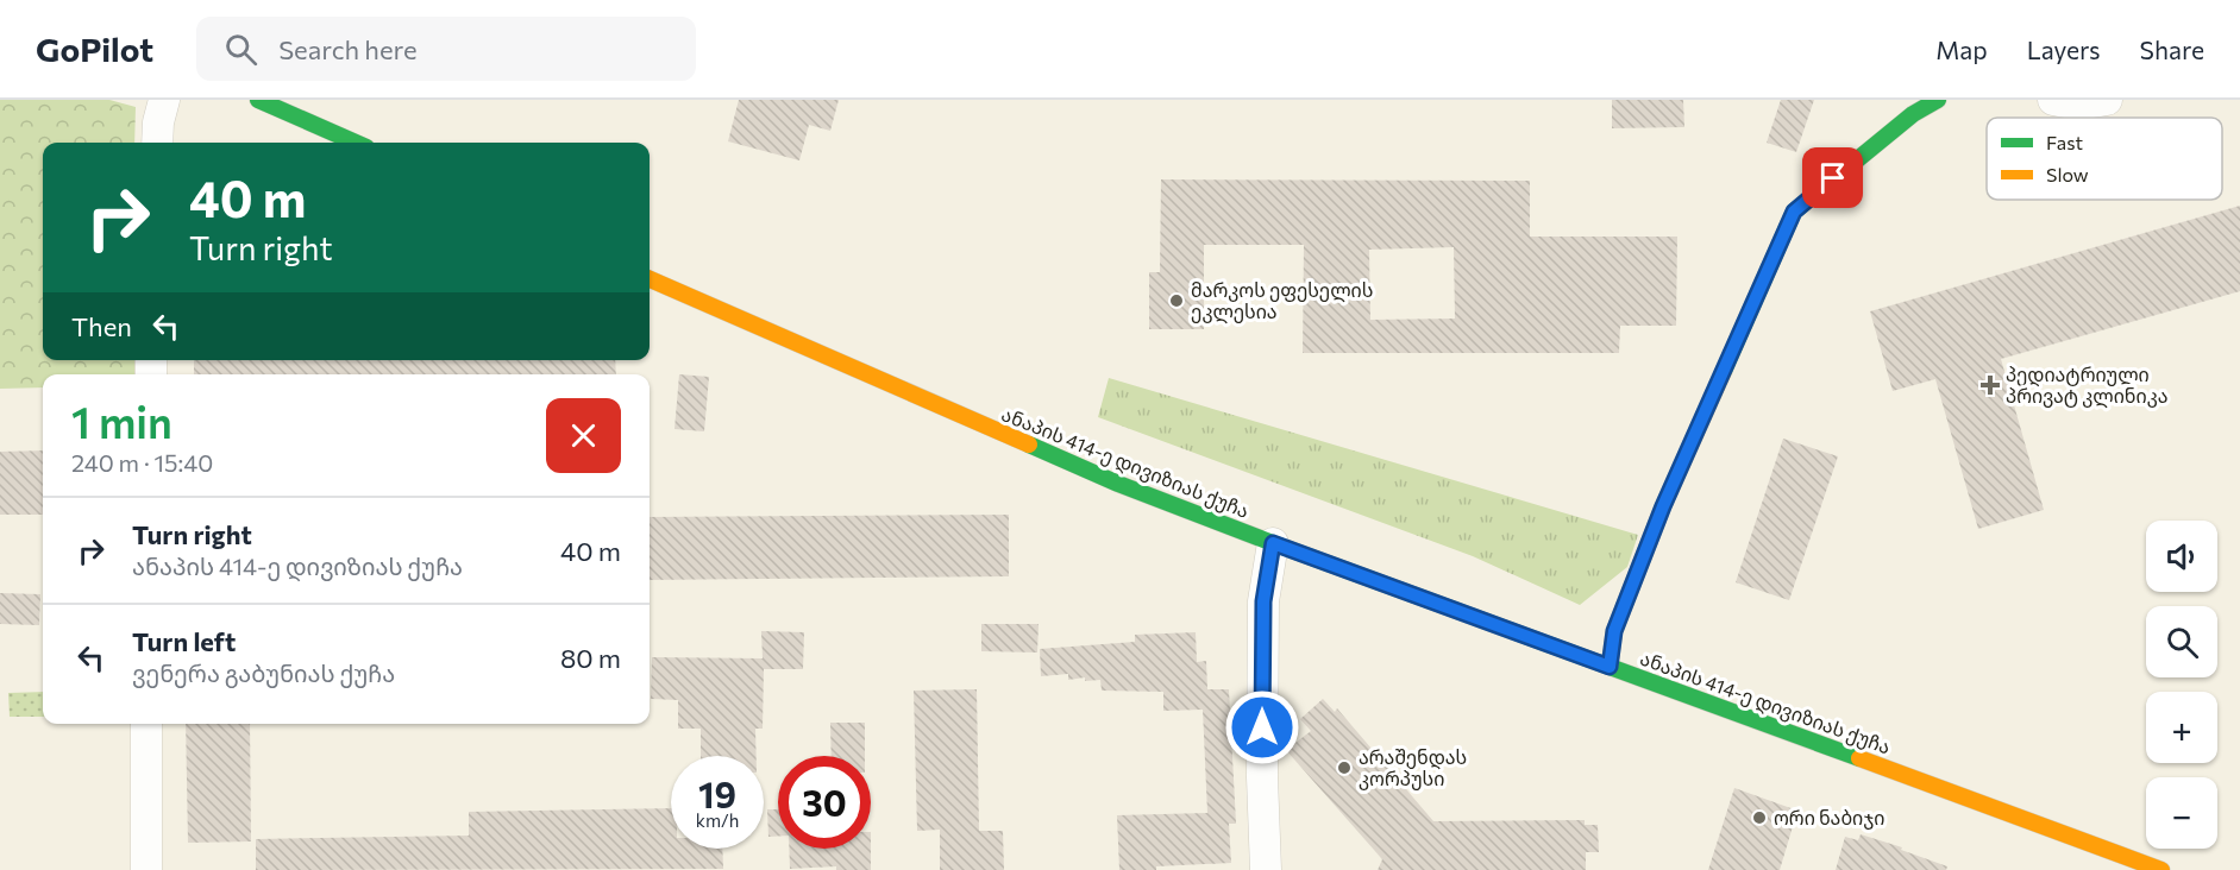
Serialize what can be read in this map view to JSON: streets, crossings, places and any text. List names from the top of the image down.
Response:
{
  "streets": {
    "main road": ["ანაპის 414-ე დივიზიას ქუჩა"]
  },
  "places": {
    "other": ["მარკოს ეფესელის ეკლესია", "არაშენდას კორპუსი", "ორი ნაბიჯი"],
    "health": ["პედიატრიული პრივატ კლინიკა"]
  },
  "legend": ["Fast", "Slow"],
  "page": {
    "header": "GoPilot",
    "search": "Search here",
    "nav": ["Map", "Layers", "Share"],
    "turn": ["40 m", "Turn right"],
    "then": "Then",
    "heading": ["1 min", "240 m · 15:40"],
    "list": [
      {
        "name": "Turn right",
        "note": "ანაპის 414-ე დივიზიას ქუჩა",
        "value": "40 m"
      },
      {
        "name": "Turn left",
        "note": "ვენერა გაბუნიას ქუჩა",
        "value": "80 m"
      }
    ],
    "map_buttons": ["+", "−"],
    "speed": "19 km/h",
    "limit": "30"
  }
}
